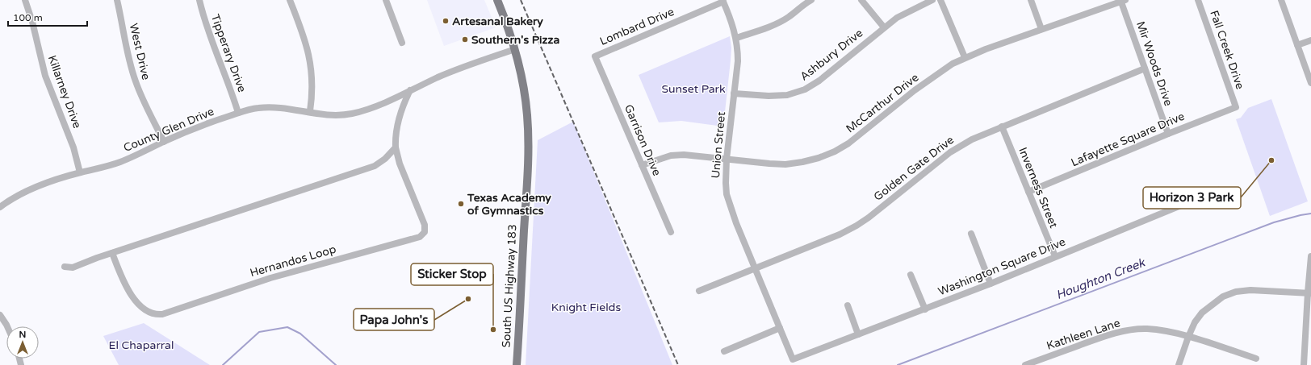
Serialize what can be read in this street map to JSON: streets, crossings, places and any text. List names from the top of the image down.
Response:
{
  "streets": {
    "main road": ["South US Highway 183"],
    "street": [
      "Lombard Drive",
      "Fall Creek Drive",
      "West Drive",
      "Tipperary Drive",
      "Ashbury Drive",
      "Mir Woods Drive",
      "Killarney Drive",
      "McCarthur Drive",
      "County Glen Drive",
      "Lafayette Square Drive",
      "Garrison Drive",
      "Union Street",
      "Golden Gate Drive",
      "Inverness Street",
      "Hernandos Loop",
      "Washington Square Drive",
      "Kathleen Lane"
    ]
  },
  "crossings": [
    ["Lombard Drive", "Garrison Drive"],
    ["Lombard Drive", "Union Street"],
    ["Fall Creek Drive", "Lafayette Square Drive"],
    ["West Drive", "County Glen Drive"],
    ["Tipperary Drive", "County Glen Drive"],
    ["Ashbury Drive", "Union Street"],
    ["Mir Woods Drive", "McCarthur Drive"],
    ["Mir Woods Drive", "Lafayette Square Drive"],
    ["Mir Woods Drive", "Golden Gate Drive"],
    ["Killarney Drive", "County Glen Drive"],
    ["McCarthur Drive", "Garrison Drive"],
    ["McCarthur Drive", "Union Street"],
    ["County Glen Drive", "Hernandos Loop"],
    ["County Glen Drive", "South US Highway 183"],
    ["Lafayette Square Drive", "Inverness Street"],
    ["Union Street", "Golden Gate Drive"],
    ["Union Street", "Washington Square Drive"],
    ["Golden Gate Drive", "Inverness Street"],
    ["Inverness Street", "Washington Square Drive"]
  ],
  "water": ["Houghton Creek"],
  "parks": ["Sunset Park", "Knight Fields", "El Chaparral"],
  "places": [
    "Artesanal Bakery",
    "Southern's Pizza",
    "Horizon 3 Park",
    "Texas Academy of Gymnastics",
    "Papa John's",
    "Sticker Stop"
  ],
  "scale_bar": "100 m",
  "north": "top"
}
